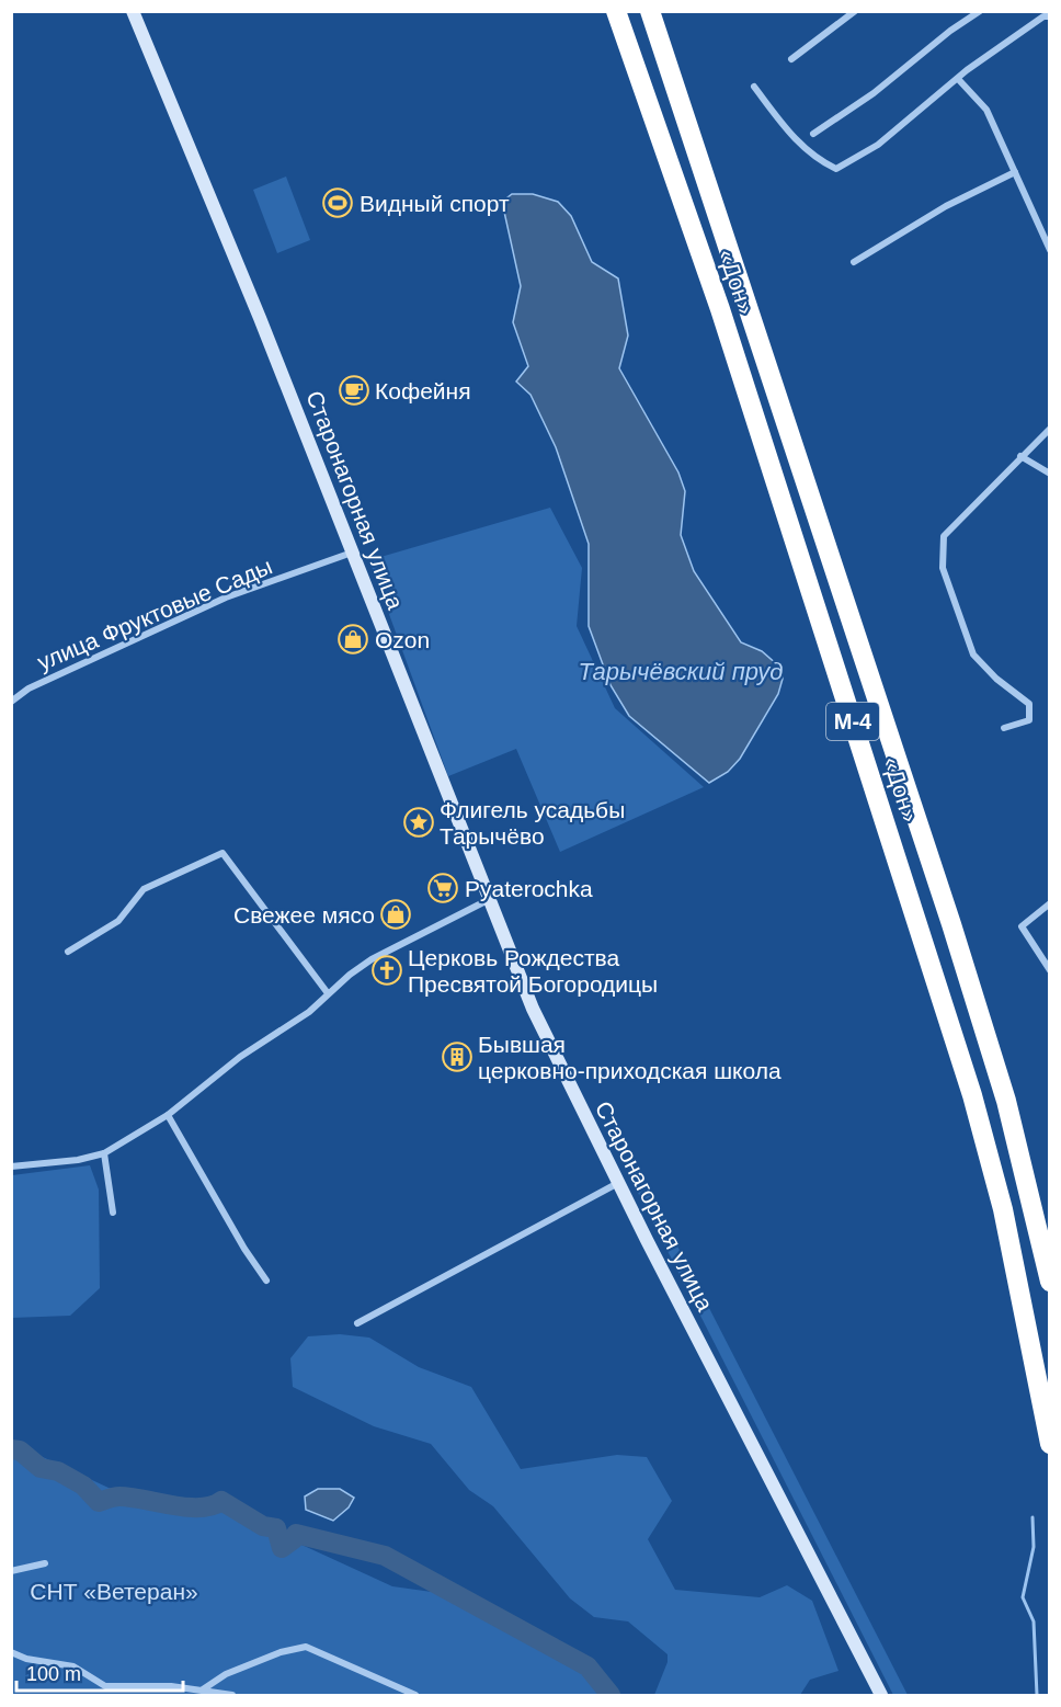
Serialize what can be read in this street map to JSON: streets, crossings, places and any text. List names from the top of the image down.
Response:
{
  "streets": {
    "highway": ["«Дон»", "М-4"],
    "main road": ["Старонагорная улица"],
    "street": ["улица Фруктовые Сады"]
  },
  "crossings": [
    ["Старонагорная улица", "улица Фруктовые Сады"]
  ],
  "water": ["Тарычёвский пруд"],
  "parks": ["СНТ «Ветеран»"],
  "places": {
    "sports": ["Видный спорт"],
    "cafe": ["Кофейня"],
    "shop": ["Ozon", "Свежее мясо"],
    "place": ["Флигель усадьбы Тарычёво"],
    "supermarket": ["Pyaterochka"],
    "church": ["Церковь Рождества Пресвятой Богородицы"],
    "building": ["Бывшая церковно-приходская школа"]
  },
  "scale_bar": "100 m"
}
